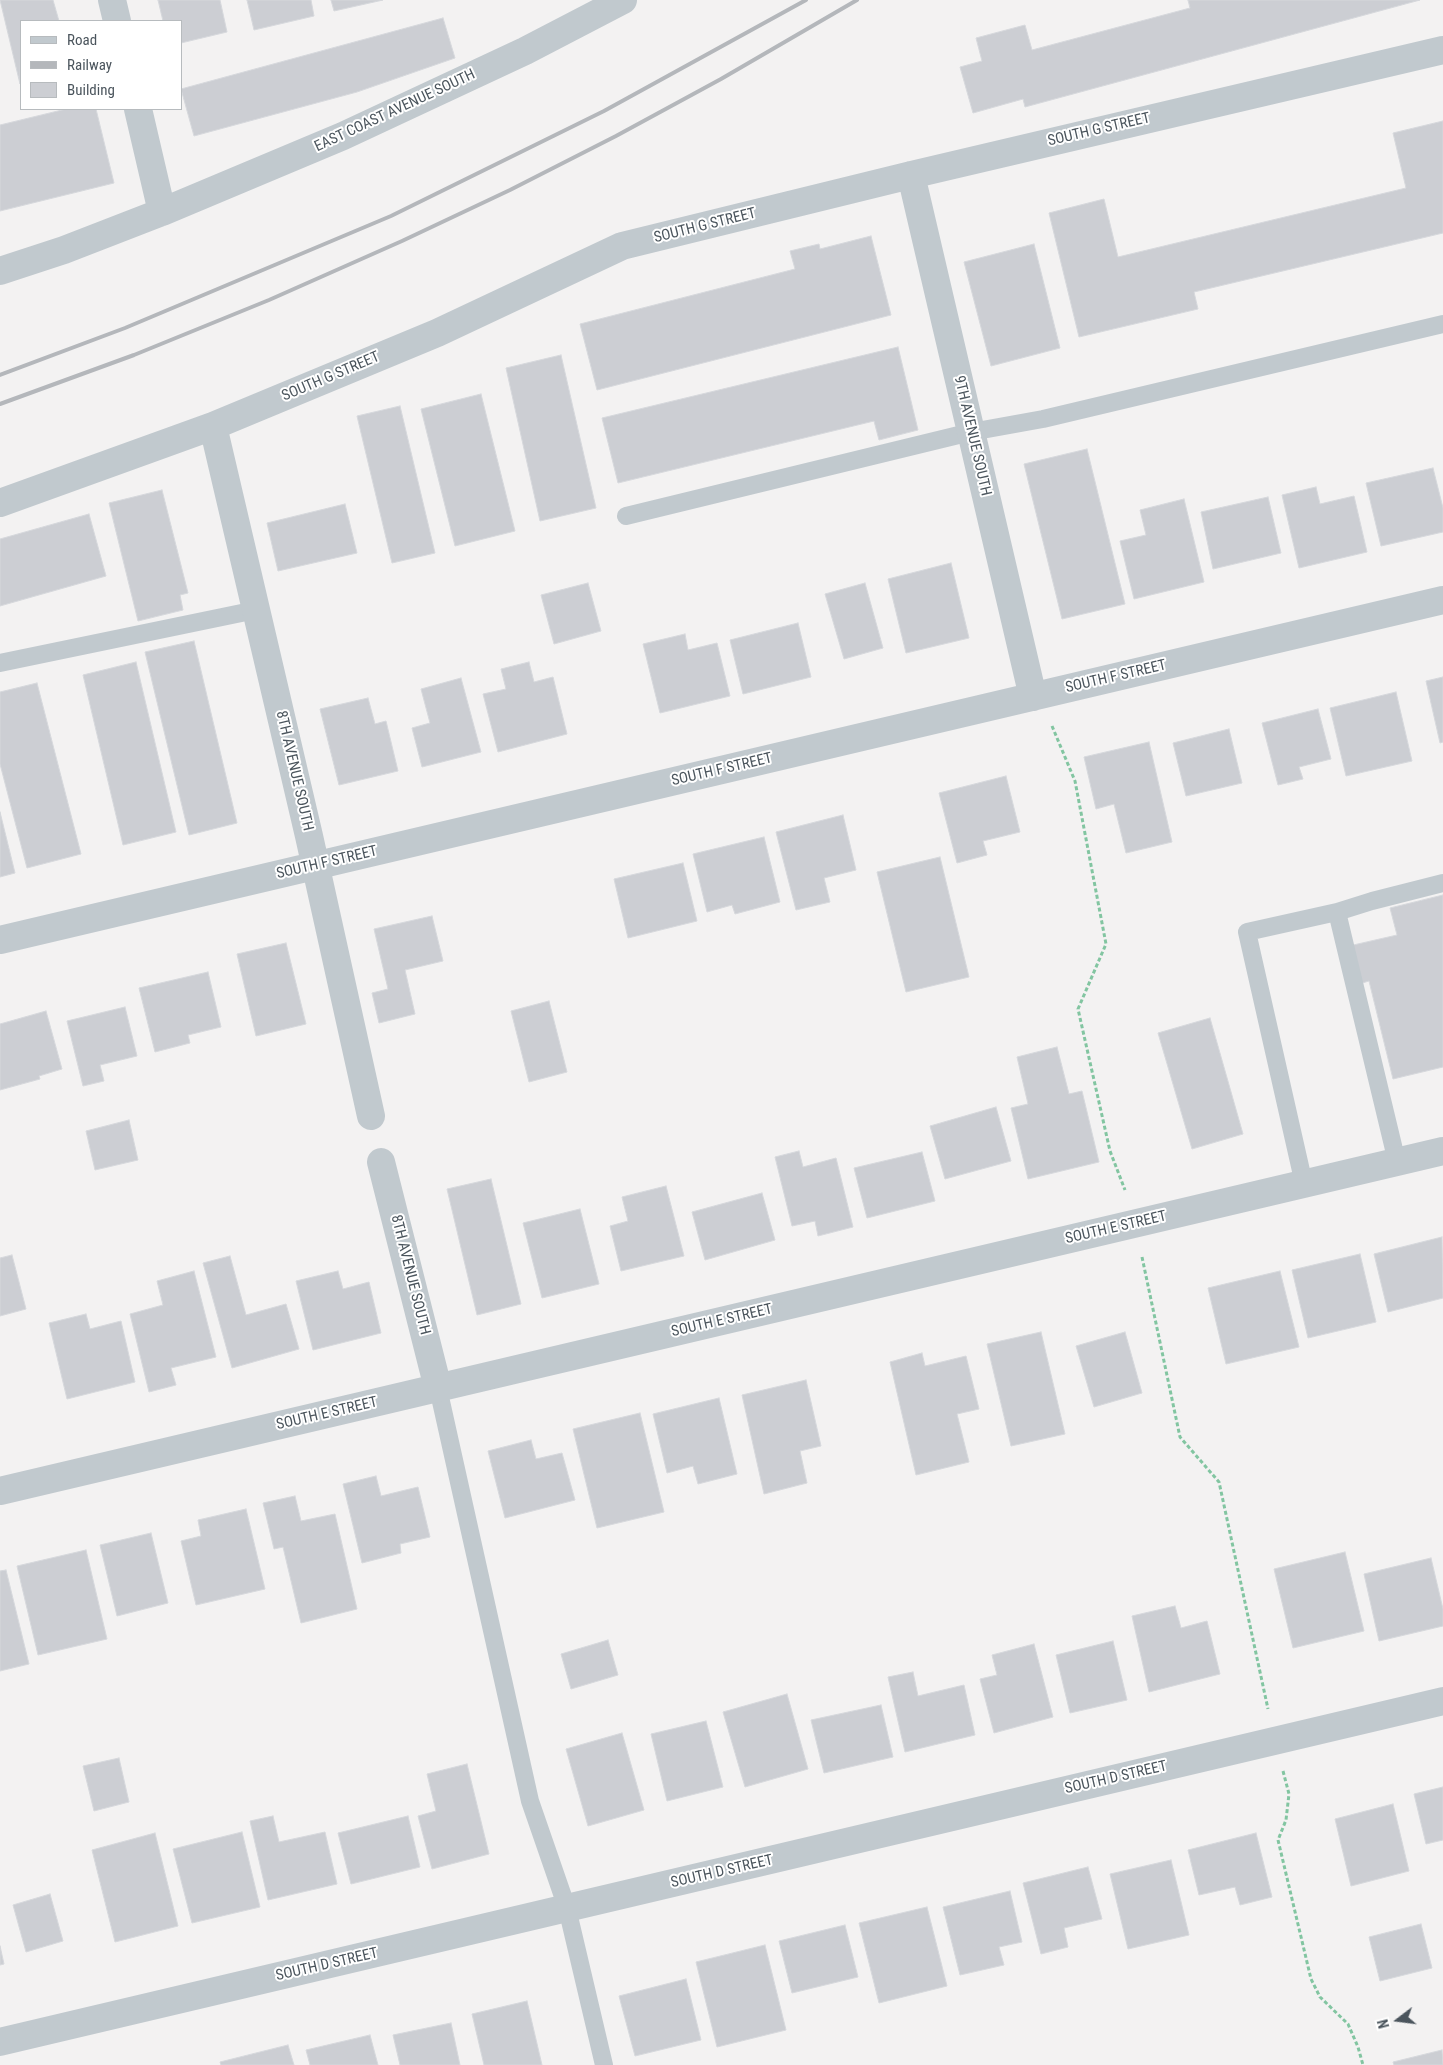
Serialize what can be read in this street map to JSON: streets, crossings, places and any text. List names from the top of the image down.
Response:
{
  "streets": {
    "street": [
      "EAST COAST AVENUE SOUTH",
      "SOUTH G STREET",
      "9TH AVENUE SOUTH",
      "SOUTH F STREET",
      "8TH AVENUE SOUTH",
      "SOUTH E STREET",
      "SOUTH D STREET"
    ]
  },
  "crossings": [
    ["SOUTH G STREET", "9TH AVENUE SOUTH"],
    ["SOUTH G STREET", "8TH AVENUE SOUTH"],
    ["9TH AVENUE SOUTH", "SOUTH F STREET"],
    ["SOUTH F STREET", "8TH AVENUE SOUTH"],
    ["8TH AVENUE SOUTH", "SOUTH E STREET"]
  ],
  "legend": ["Road", "Railway", "Building"],
  "north": "left"
}
